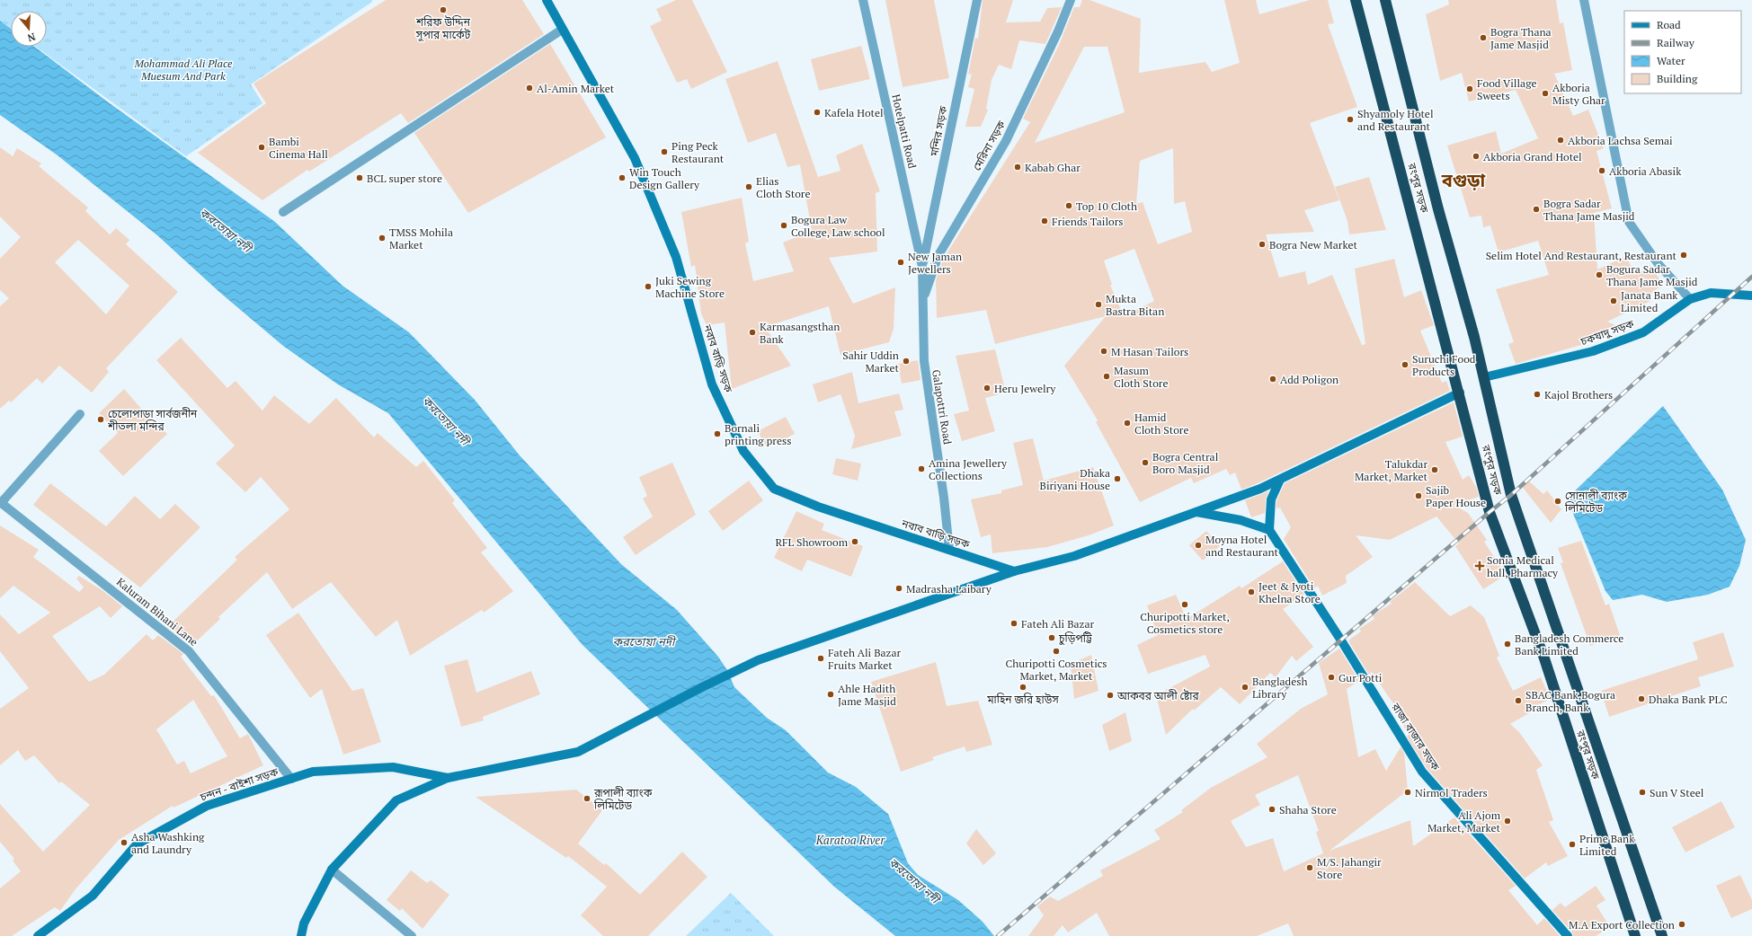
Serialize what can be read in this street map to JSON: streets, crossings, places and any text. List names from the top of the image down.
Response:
{
  "streets": {
    "highway": ["রংপুর সড়ক"],
    "main road": [
      "চকযাদু সড়ক",
      "নবাব বাড়ি সড়ক",
      "রাজা বাজার সড়ক",
      "চন্দন - বাইশা সড়ক"
    ],
    "street": [
      "Hotelpatti Road",
      "মন্দির সড়ক",
      "মেরিনা সড়ক",
      "Galapottri Road",
      "Kaluram Bihani Lane"
    ]
  },
  "crossings": [
    ["Hotelpatti Road", "মন্দির সড়ক"],
    ["Hotelpatti Road", "Galapottri Road"],
    ["মন্দির সড়ক", "Galapottri Road"],
    ["মেরিনা সড়ক", "Galapottri Road"],
    ["রংপুর সড়ক", "চকযাদু সড়ক"],
    ["নবাব বাড়ি সড়ক", "Galapottri Road"],
    ["Kaluram Bihani Lane", "চন্দন - বাইশা সড়ক"]
  ],
  "districts": ["বগুড়া"],
  "water": ["করতোয়া নদী", "Karatoa River"],
  "parks": ["Mohammad Ali Place Muesum And Park"],
  "places": {
    "other": [
      "শরিফ উদ্দিন সুপার মার্কেট",
      "Bogra Thana Jame Masjid",
      "Al-Amin Market",
      "Food Village Sweets",
      "Akboria Misty Ghar",
      "Kafela Hotel",
      "Shyamoly Hotel and Restaurant",
      "Akboria Lachsa Semai",
      "Bambi Cinema Hall",
      "Ping Peck Restaurant",
      "Akboria Grand Hotel",
      "Kabab Ghar",
      "Akboria Abasik",
      "BCL super store",
      "Win Touch Design Gallery",
      "Elias Cloth Store",
      "Top 10 Cloth",
      "Bogra Sadar Thana Jame Masjid",
      "Friends Tailors",
      "Bogura Law College, Law school",
      "TMSS Mohila Market",
      "Bogra New Market",
      "Selim Hotel And Restaurant, Restaurant",
      "New Jaman Jewellers",
      "Bogura Sadar Thana Jame Masjid",
      "Juki Sewing Machine Store",
      "Janata Bank Limited",
      "Mukta Bastra Bitan",
      "Karmasangsthan Bank",
      "M Hasan Tailors",
      "Sahir Uddin Market",
      "Suruchi Food Products",
      "Masum Cloth Store",
      "Add Poligon",
      "Heru Jewelry",
      "Kajol Brothers",
      "চেলোপাড়া সার্বজনীন শীতলা মন্দির",
      "Hamid Cloth Store",
      "Bornali printing press",
      "Bogra Central Boro Masjid",
      "Amina Jewellery Collections",
      "Talukdar Market, Market",
      "Dhaka Biriyani House",
      "Sajib Paper House",
      "সোনালী ব্যাংক লিমিটেড",
      "RFL Showroom",
      "Moyna Hotel and Restaurant",
      "Madrasha Laibary",
      "Jeet & Jyoti Khelna Store",
      "Churipotti Market, Cosmetics store",
      "Fateh Ali Bazar",
      "চুড়িপট্টি",
      "Bangladesh Commerce Bank Limited",
      "Churipotti Cosmetics Market, Market",
      "Fateh Ali Bazar Fruits Market",
      "Gur Potti",
      "মাহিন জরি হাউস",
      "Bangladesh Library",
      "Ahle Hadith Jame Masjid",
      "আকবর আলী ষ্টোর",
      "Dhaka Bank PLC",
      "SBAC Bank,Bogura Branch, Bank",
      "Nirmol Traders",
      "Sun V Steel",
      "রূপালী ব্যাংক লিমিটেড",
      "Shaha Store",
      "Ali Ajom Market, Market",
      "Asha Washking and Laundry",
      "Prime Bank Limited",
      "M/S. Jahangir Store",
      "M.A Export Collection"
    ],
    "health": ["Sonia Medical hall, Pharmacy"]
  },
  "legend": [
    "Road",
    "Railway",
    "Water",
    "Building"
  ],
  "north": "bottom"
}
